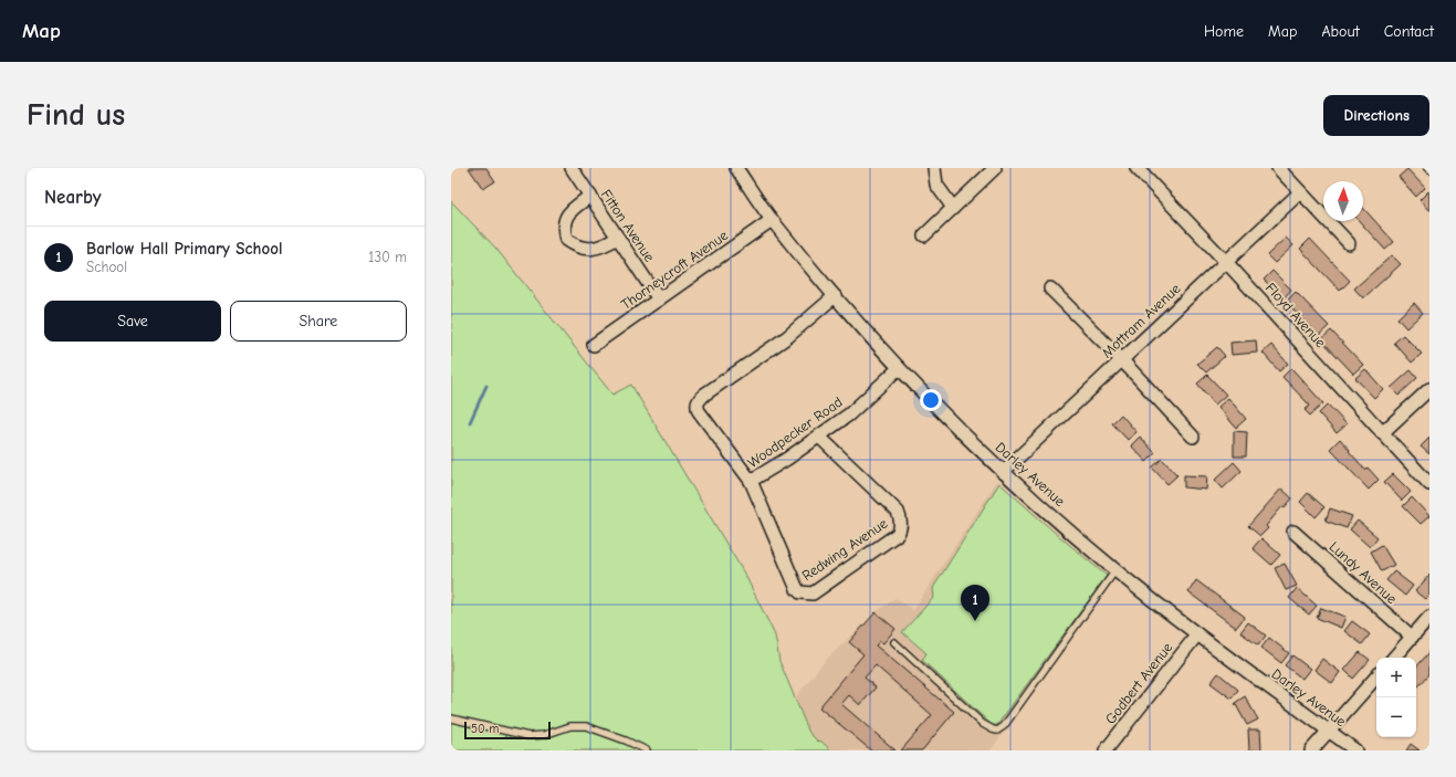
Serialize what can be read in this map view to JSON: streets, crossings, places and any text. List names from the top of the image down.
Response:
{
  "streets": {
    "street": [
      "Fitton Avenue",
      "Thorneycroft Avenue",
      "Floyd Avenue",
      "Mottram Avenue",
      "Woodpecker Road",
      "Darley Avenue",
      "Redwing Avenue",
      "Lundy Avenue",
      "Godbert Avenue"
    ]
  },
  "crossings": [
    ["Fitton Avenue", "Thorneycroft Avenue"],
    ["Thorneycroft Avenue", "Darley Avenue"],
    ["Floyd Avenue", "Mottram Avenue"],
    ["Mottram Avenue", "Darley Avenue"],
    ["Woodpecker Road", "Darley Avenue"],
    ["Woodpecker Road", "Redwing Avenue"],
    ["Darley Avenue", "Godbert Avenue"]
  ],
  "scale_bar": "50 m",
  "north": "top",
  "page": {
    "header": "Map",
    "nav": [
      "Home",
      "Map",
      "About",
      "Contact"
    ],
    "buttons": [
      "Directions",
      ["Save", "Share"]
    ],
    "title": "Find us",
    "heading": "Nearby",
    "list": [
      {
        "mark": "1",
        "name": "Barlow Hall Primary School",
        "note": "School",
        "value": "130 m"
      }
    ],
    "pins": "1",
    "map_buttons": ["+", "−"],
    "scale": "50 m"
  }
}
